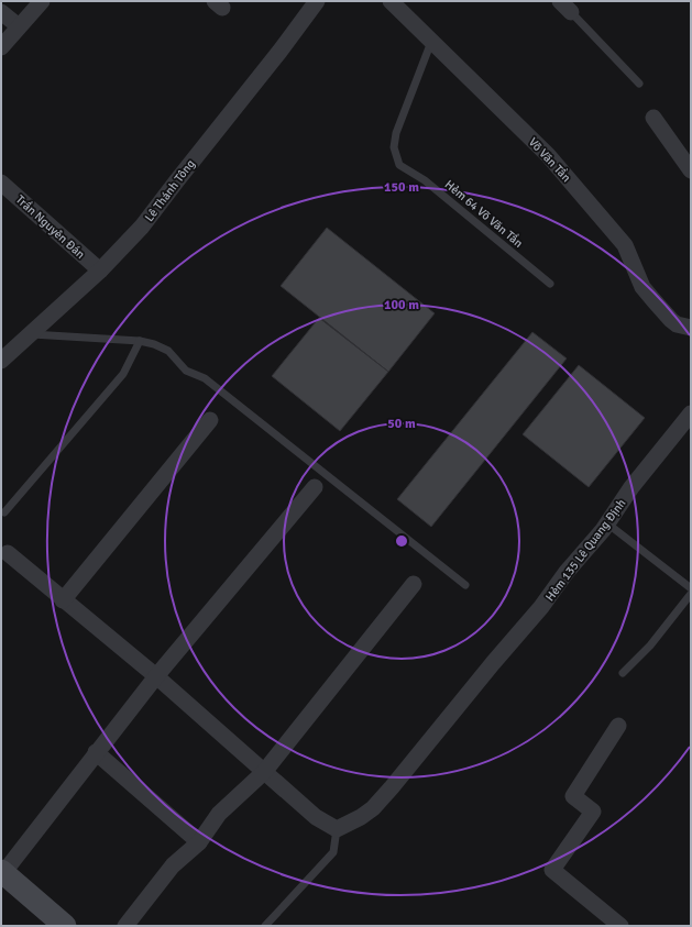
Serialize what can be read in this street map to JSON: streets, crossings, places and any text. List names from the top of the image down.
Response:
{
  "streets": {
    "street": [
      "Võ Văn Tần",
      "Lê Thánh Tông",
      "Trần Nguyên Đán",
      "Hẻm 135 Lê Quang Định"
    ],
    "lane": ["Hẻm 64 Võ Văn Tần"]
  },
  "crossings": [
    ["Võ Văn Tần", "Hẻm 64 Võ Văn Tần"],
    ["Lê Thánh Tông", "Trần Nguyên Đán"]
  ],
  "rings": ["150 m", "100 m", "50 m"]
}
